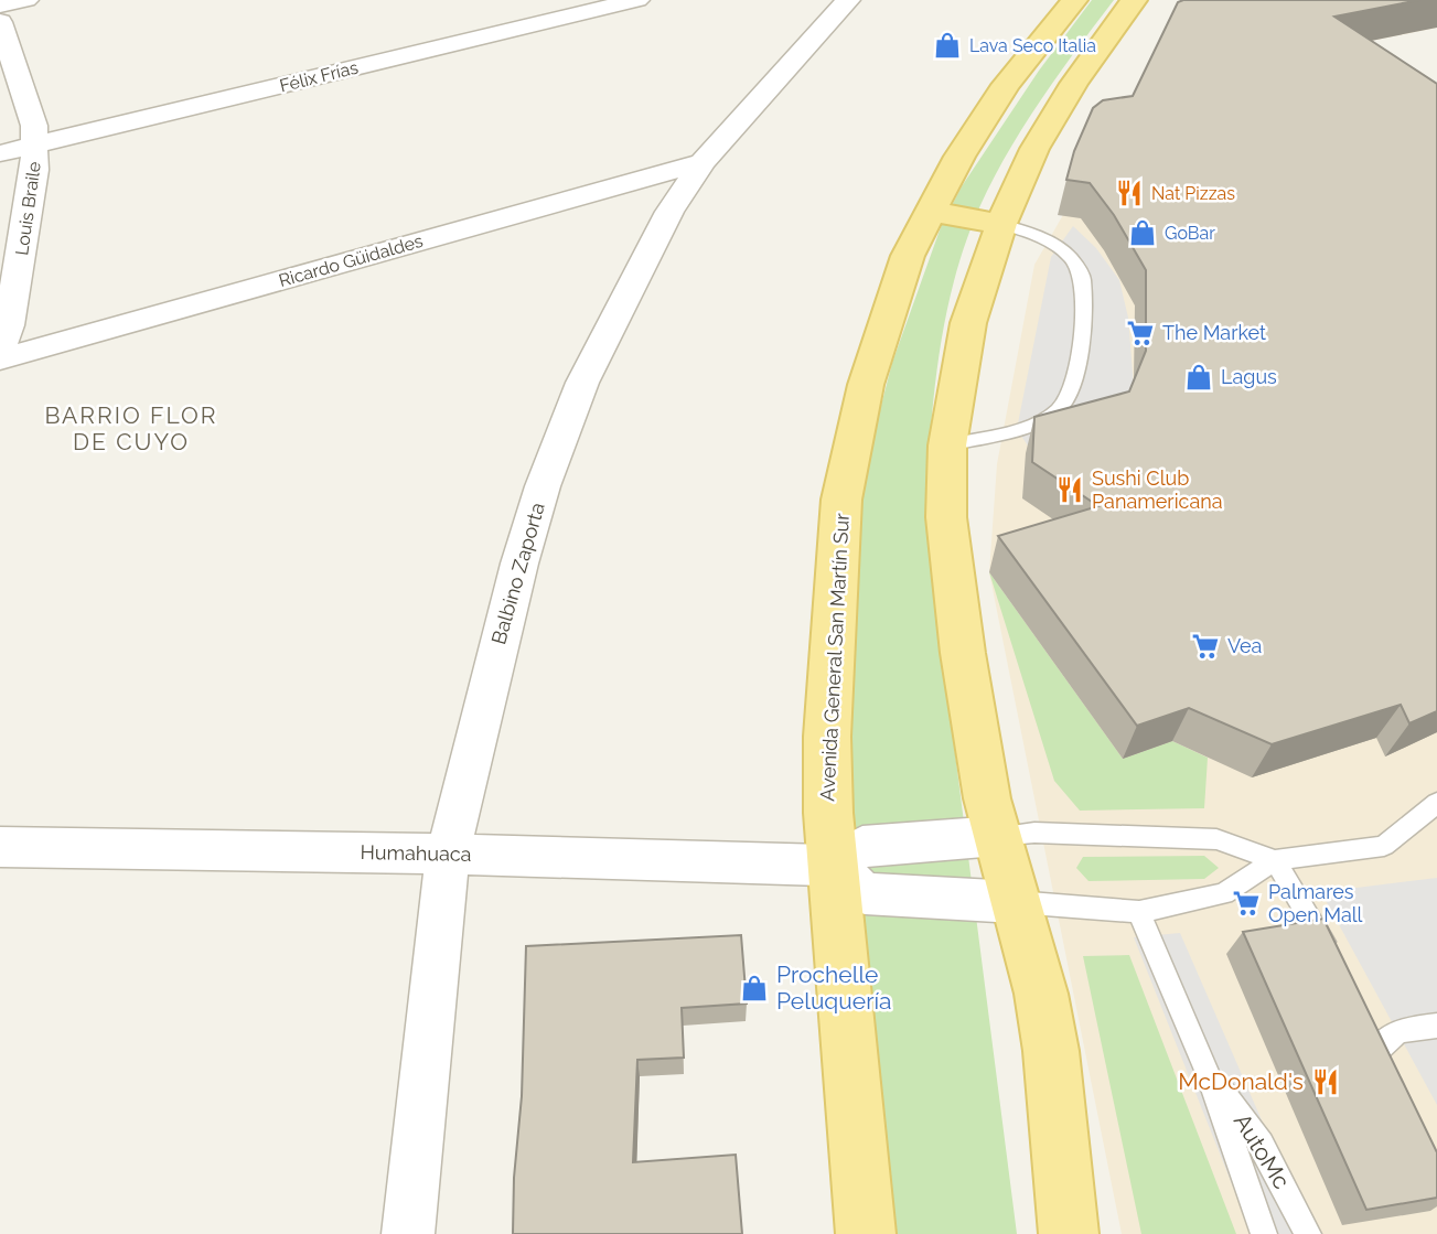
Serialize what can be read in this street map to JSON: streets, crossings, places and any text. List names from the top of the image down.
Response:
{
  "streets": {
    "main road": ["Avenida General San Martín Sur"],
    "street": [
      "Félix Frías",
      "Louis Braile",
      "Ricardo Güidaldes",
      "Balbino Zaporta",
      "Humahuaca"
    ],
    "lane": ["AutoMc"]
  },
  "crossings": [
    ["Félix Frías", "Louis Braile"],
    ["Ricardo Güidaldes", "Balbino Zaporta"],
    ["Balbino Zaporta", "Humahuaca"],
    ["Avenida General San Martín Sur", "Humahuaca"]
  ],
  "districts": ["BARRIO FLOR DE CUYO"],
  "places": {
    "shop": [
      "Lava Seco Italia",
      "GoBar",
      "Lagus",
      "Prochelle Peluquería"
    ],
    "restaurant": ["Nat Pizzas", "Sushi Club Panamericana", "McDonald's"],
    "supermarket": ["The Market", "Vea", "Palmares Open Mall"]
  }
}
